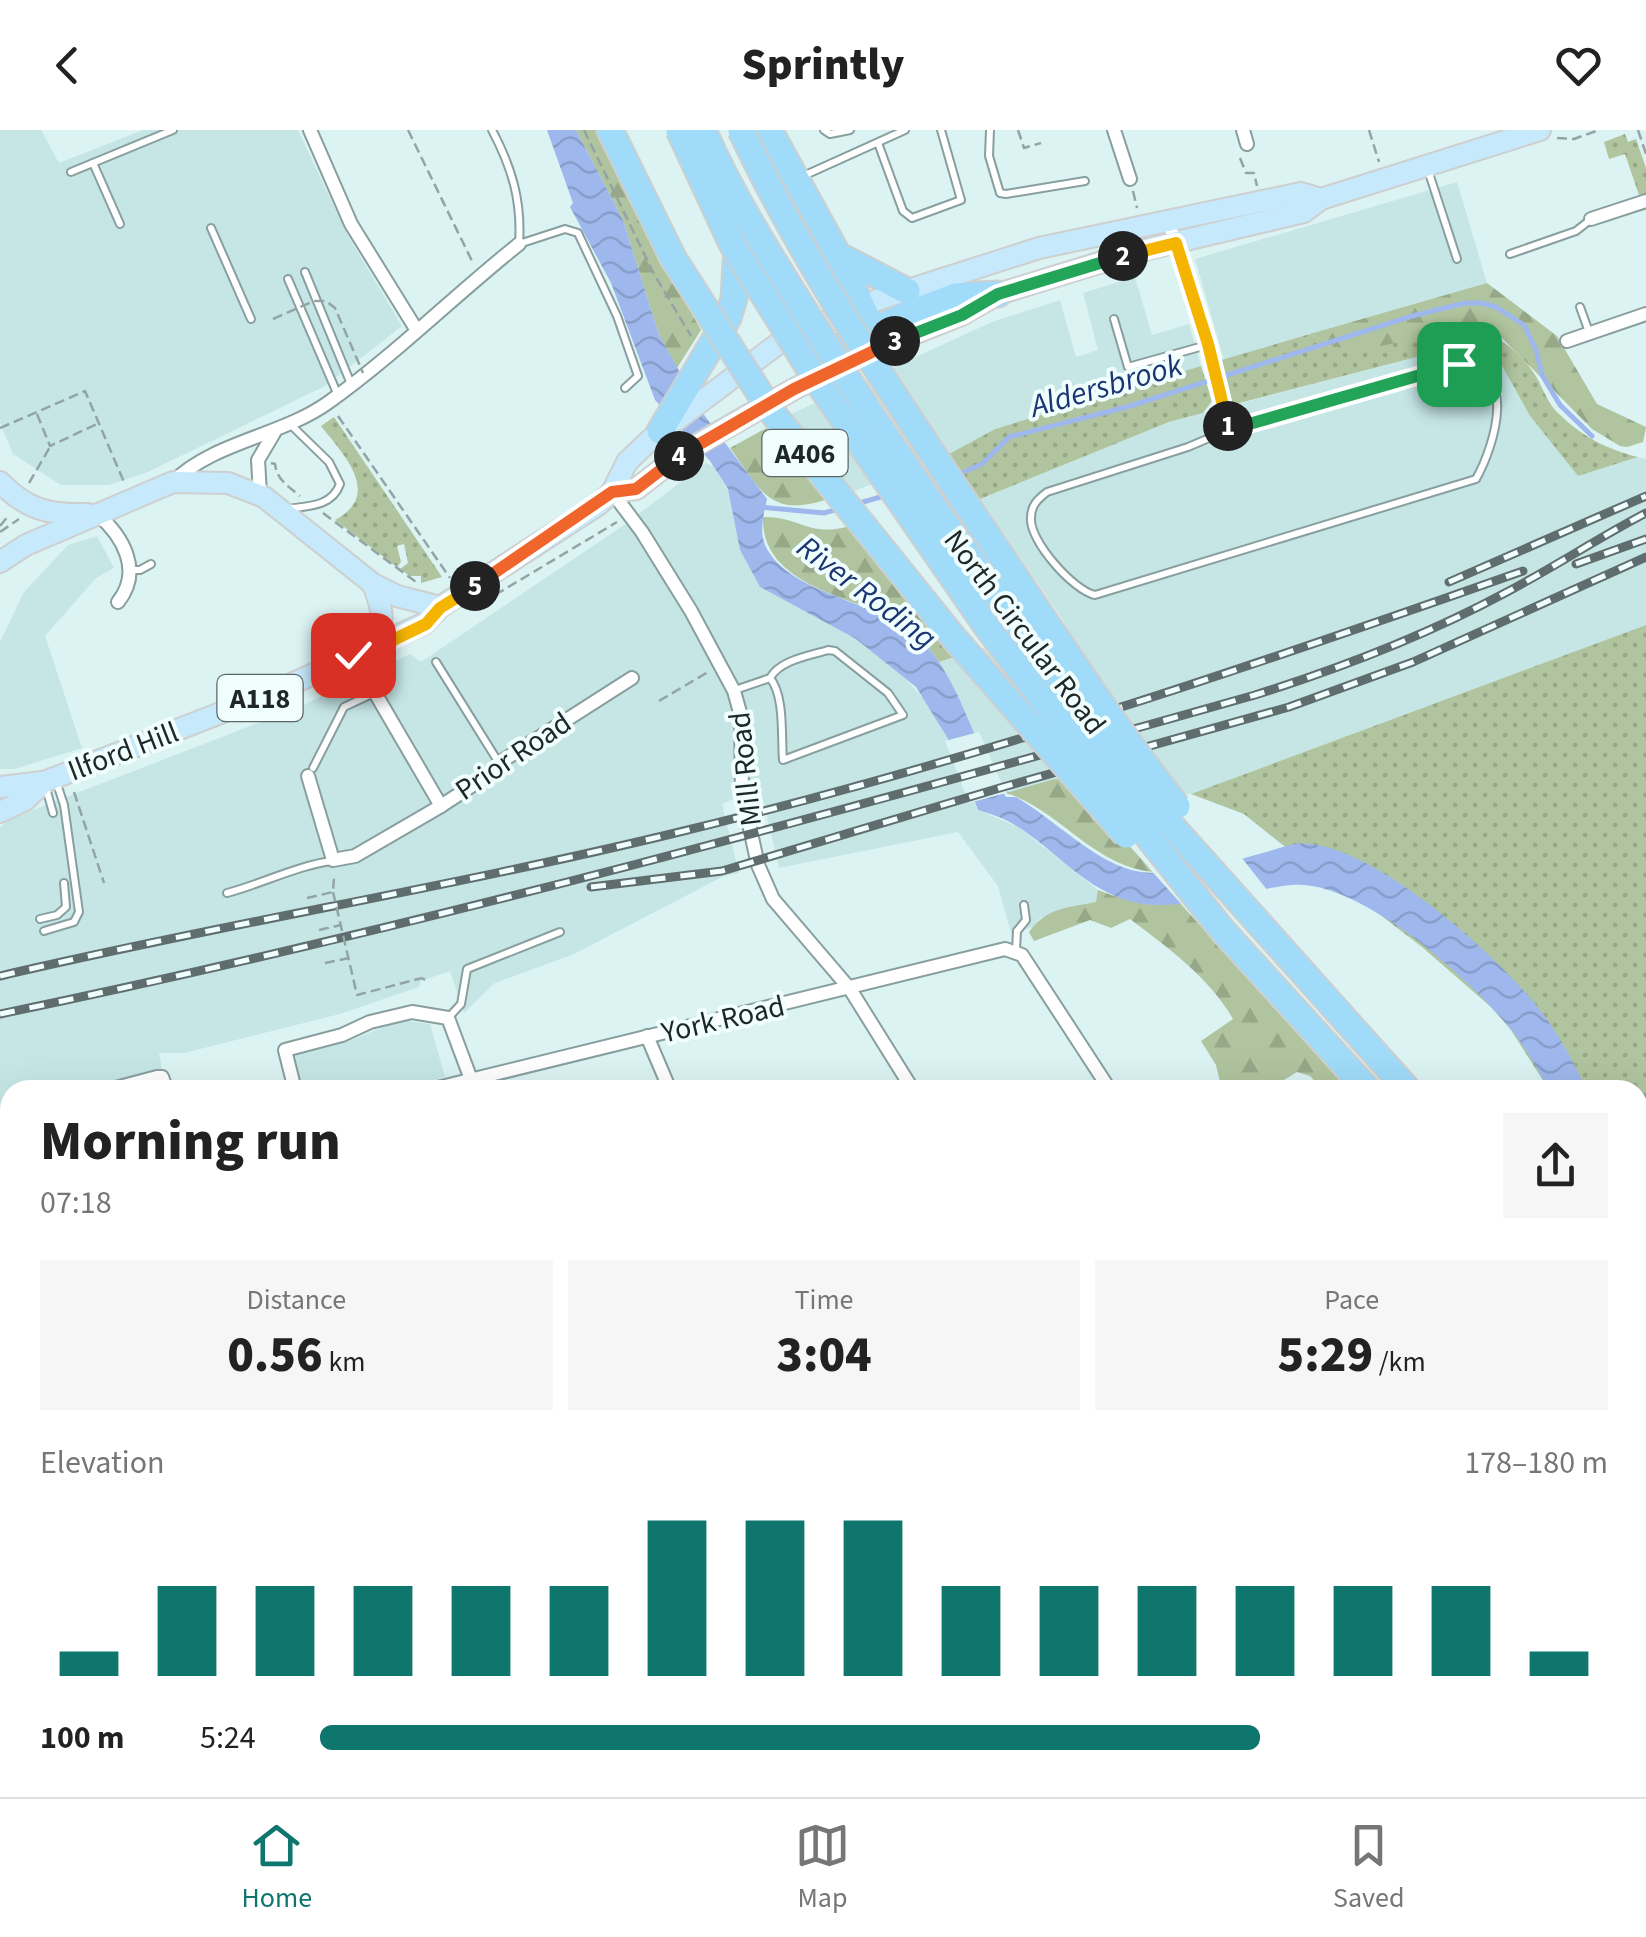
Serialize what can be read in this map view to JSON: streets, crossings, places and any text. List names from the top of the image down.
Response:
{
  "streets": {
    "highway": ["A406", "North Circular Road", "A118"],
    "main road": ["Ilford Hill"],
    "street": ["Prior Road", "Mill Road", "York Road"]
  },
  "crossings": [
    ["A406", "North Circular Road"],
    ["A406", "A118"],
    ["A406", "Ilford Hill"],
    ["A118", "Ilford Hill"],
    ["Ilford Hill", "Prior Road"],
    ["Ilford Hill", "Mill Road"],
    ["Mill Road", "York Road"]
  ],
  "water": ["Aldersbrook", "River Roding"],
  "page": {
    "header": "Sprintly",
    "pins": [
      "2",
      "3",
      "1",
      "4",
      "5"
    ],
    "heading": ["Morning run", "07:18"],
    "stats": [
      ["Distance", "0.56 km"],
      ["Time", "3:04"],
      ["Pace", "5:29 /km"]
    ],
    "chart": ["Elevation", "178–180 m"],
    "list": [
      {
        "name": "100 m",
        "note": "5:24"
      }
    ],
    "tabs": ["Home", "Map", "Saved"]
  }
}
